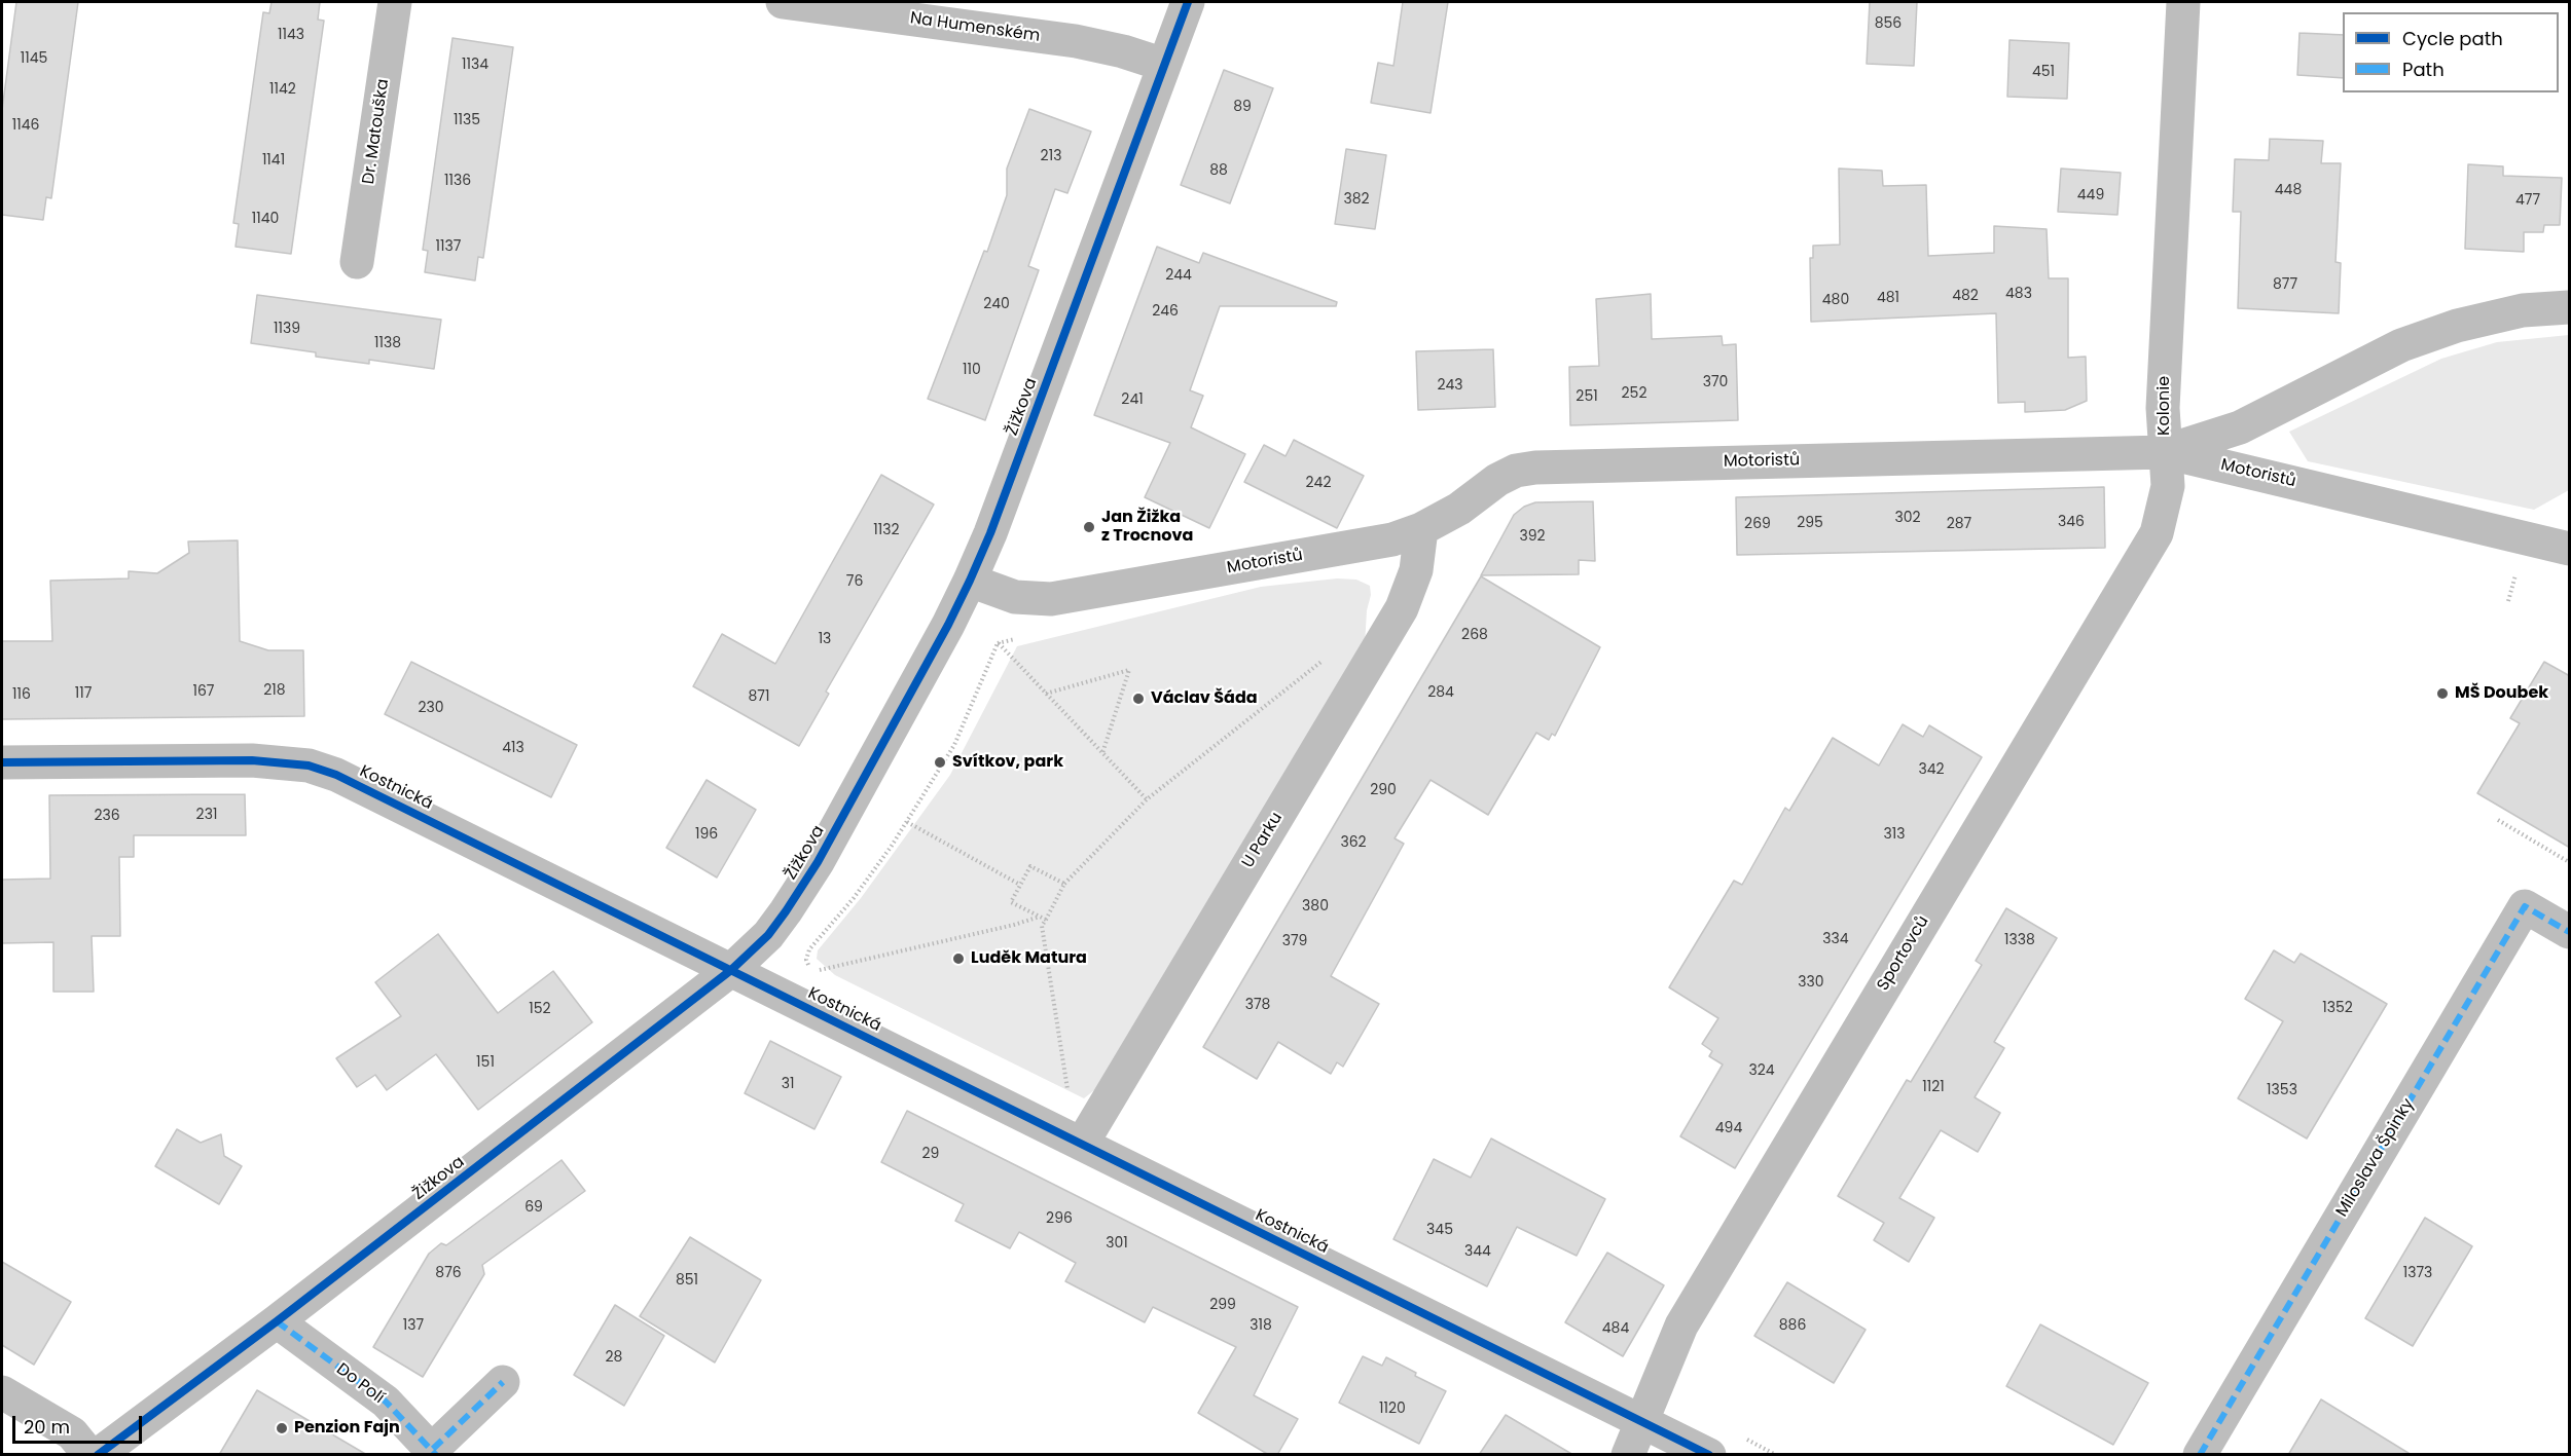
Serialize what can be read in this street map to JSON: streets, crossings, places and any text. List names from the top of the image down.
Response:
{
  "streets": {
    "street": [
      "Na Humenském",
      "Dr. Matouška",
      "Kolonie",
      "Žižkova",
      "Motoristů",
      "Kostnická",
      "U Parku",
      "Sportovců",
      "Miloslava Špinky",
      "Do Polí"
    ]
  },
  "crossings": [
    ["Na Humenském", "Žižkova"],
    ["Kolonie", "Motoristů"],
    ["Kolonie", "Sportovců"],
    ["Žižkova", "Motoristů"],
    ["Žižkova", "Kostnická"],
    ["Žižkova", "Do Polí"],
    ["Motoristů", "U Parku"],
    ["Motoristů", "Sportovců"],
    ["Kostnická", "U Parku"],
    ["Kostnická", "Sportovců"]
  ],
  "places": [
    "Jan Žižka z Trocnova",
    "MŠ Doubek",
    "Václav Šáda",
    "Svítkov, park",
    "Luděk Matura",
    "Penzion Fajn"
  ],
  "house_numbers": [
    "856",
    "1143",
    "1145",
    "1134",
    "451",
    "1142",
    "89",
    "1135",
    "1146",
    "213",
    "1141",
    "88",
    "1136",
    "448",
    "449",
    "382",
    "477",
    "1140",
    "1137",
    "244",
    "877",
    "483",
    "482",
    "481",
    "480",
    "240",
    "246",
    "1139",
    "1138",
    "110",
    "370",
    "243",
    "252",
    "251",
    "241",
    "242",
    "302",
    "346",
    "295",
    "269",
    "287",
    "1132",
    "392",
    "76",
    "268",
    "13",
    "218",
    "167",
    "284",
    "117",
    "116",
    "871",
    "230",
    "413",
    "342",
    "290",
    "231",
    "236",
    "196",
    "313",
    "362",
    "380",
    "334",
    "1338",
    "379",
    "330",
    "378",
    "1352",
    "152",
    "151",
    "324",
    "31",
    "1121",
    "1353",
    "494",
    "29",
    "69",
    "296",
    "345",
    "301",
    "344",
    "876",
    "1373",
    "851",
    "299",
    "137",
    "318",
    "886",
    "484",
    "28",
    "1120"
  ],
  "legend": ["Cycle path", "Path"],
  "scale_bar": "20 m"
}
